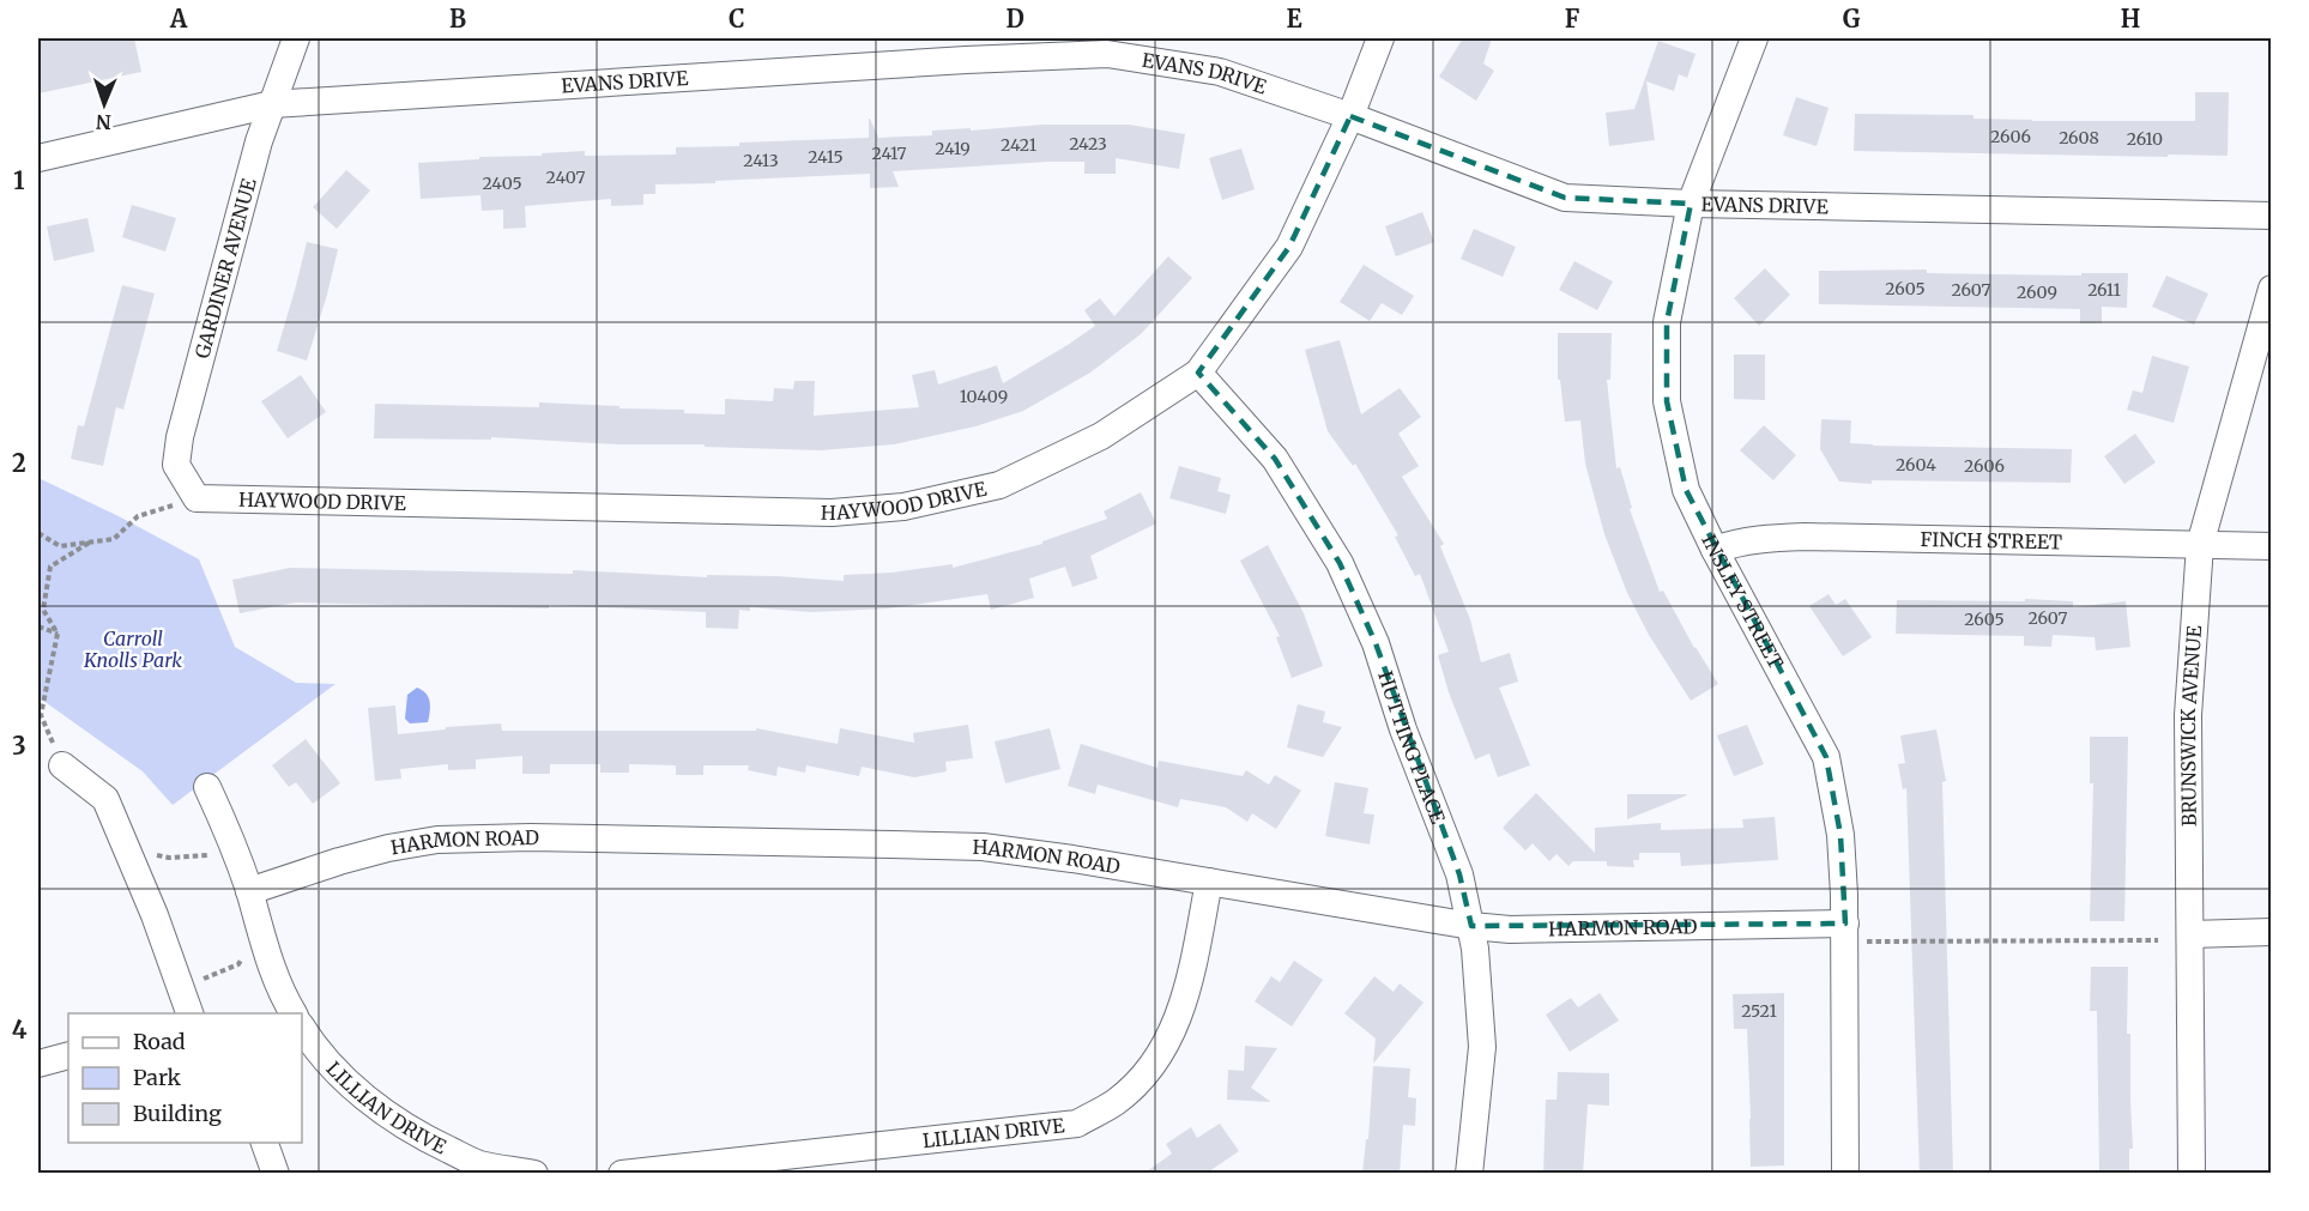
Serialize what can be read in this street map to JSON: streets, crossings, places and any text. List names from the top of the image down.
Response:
{
  "streets": {
    "street": [
      "EVANS DRIVE",
      "GARDINER AVENUE",
      "HAYWOOD DRIVE",
      "FINCH STREET",
      "INSLEY STREET",
      "BRUNSWICK AVENUE",
      "HUTTING PLACE",
      "HARMON ROAD",
      "LILLIAN DRIVE"
    ]
  },
  "crossings": [
    ["EVANS DRIVE", "GARDINER AVENUE"],
    ["EVANS DRIVE", "HAYWOOD DRIVE"],
    ["EVANS DRIVE", "INSLEY STREET"],
    ["GARDINER AVENUE", "HAYWOOD DRIVE"],
    ["HAYWOOD DRIVE", "HUTTING PLACE"],
    ["FINCH STREET", "INSLEY STREET"],
    ["FINCH STREET", "BRUNSWICK AVENUE"],
    ["INSLEY STREET", "HARMON ROAD"],
    ["HUTTING PLACE", "HARMON ROAD"],
    ["HARMON ROAD", "LILLIAN DRIVE"]
  ],
  "parks": ["Carroll Knolls Park"],
  "house_numbers": [
    "2606",
    "2608",
    "2610",
    "2423",
    "2421",
    "2419",
    "2417",
    "2415",
    "2413",
    "2407",
    "2405",
    "2605",
    "2607",
    "2611",
    "2609",
    "10409",
    "2604",
    "2606",
    "2607",
    "2605",
    "2521"
  ],
  "legend": ["Road", "Park", "Building"],
  "north": "bottom",
  "grid": {
    "columns": [
      "A",
      "B",
      "C",
      "D",
      "E",
      "F",
      "G",
      "H"
    ],
    "rows": [
      "1",
      "2",
      "3",
      "4"
    ]
  }
}
